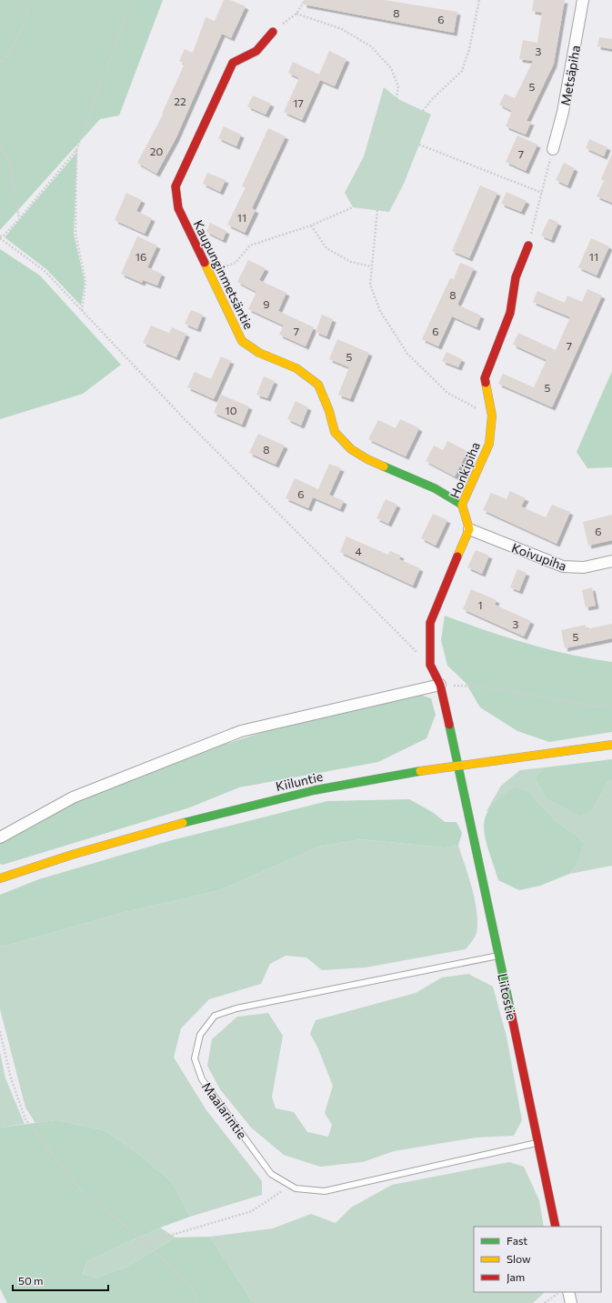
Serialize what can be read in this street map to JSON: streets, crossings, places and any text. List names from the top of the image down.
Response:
{
  "streets": {
    "street": [
      "Metsäpiha",
      "Kaupunginmetsäntie",
      "Honkipiha",
      "Koivupiha",
      "Kiiluntie",
      "Liitostie"
    ],
    "lane": ["Maalarintie"]
  },
  "crossings": [
    ["Kaupunginmetsäntie", "Honkipiha"],
    ["Honkipiha", "Koivupiha"],
    ["Kiiluntie", "Liitostie"],
    ["Liitostie", "Maalarintie"]
  ],
  "house_numbers": [
    "8",
    "6",
    "3",
    "5",
    "22",
    "17",
    "20",
    "7",
    "11",
    "16",
    "11",
    "8",
    "9",
    "7",
    "6",
    "7",
    "5",
    "5",
    "10",
    "8",
    "6",
    "6",
    "4",
    "1",
    "3",
    "5"
  ],
  "legend": ["Fast", "Slow", "Jam"],
  "scale_bar": "50 m"
}
